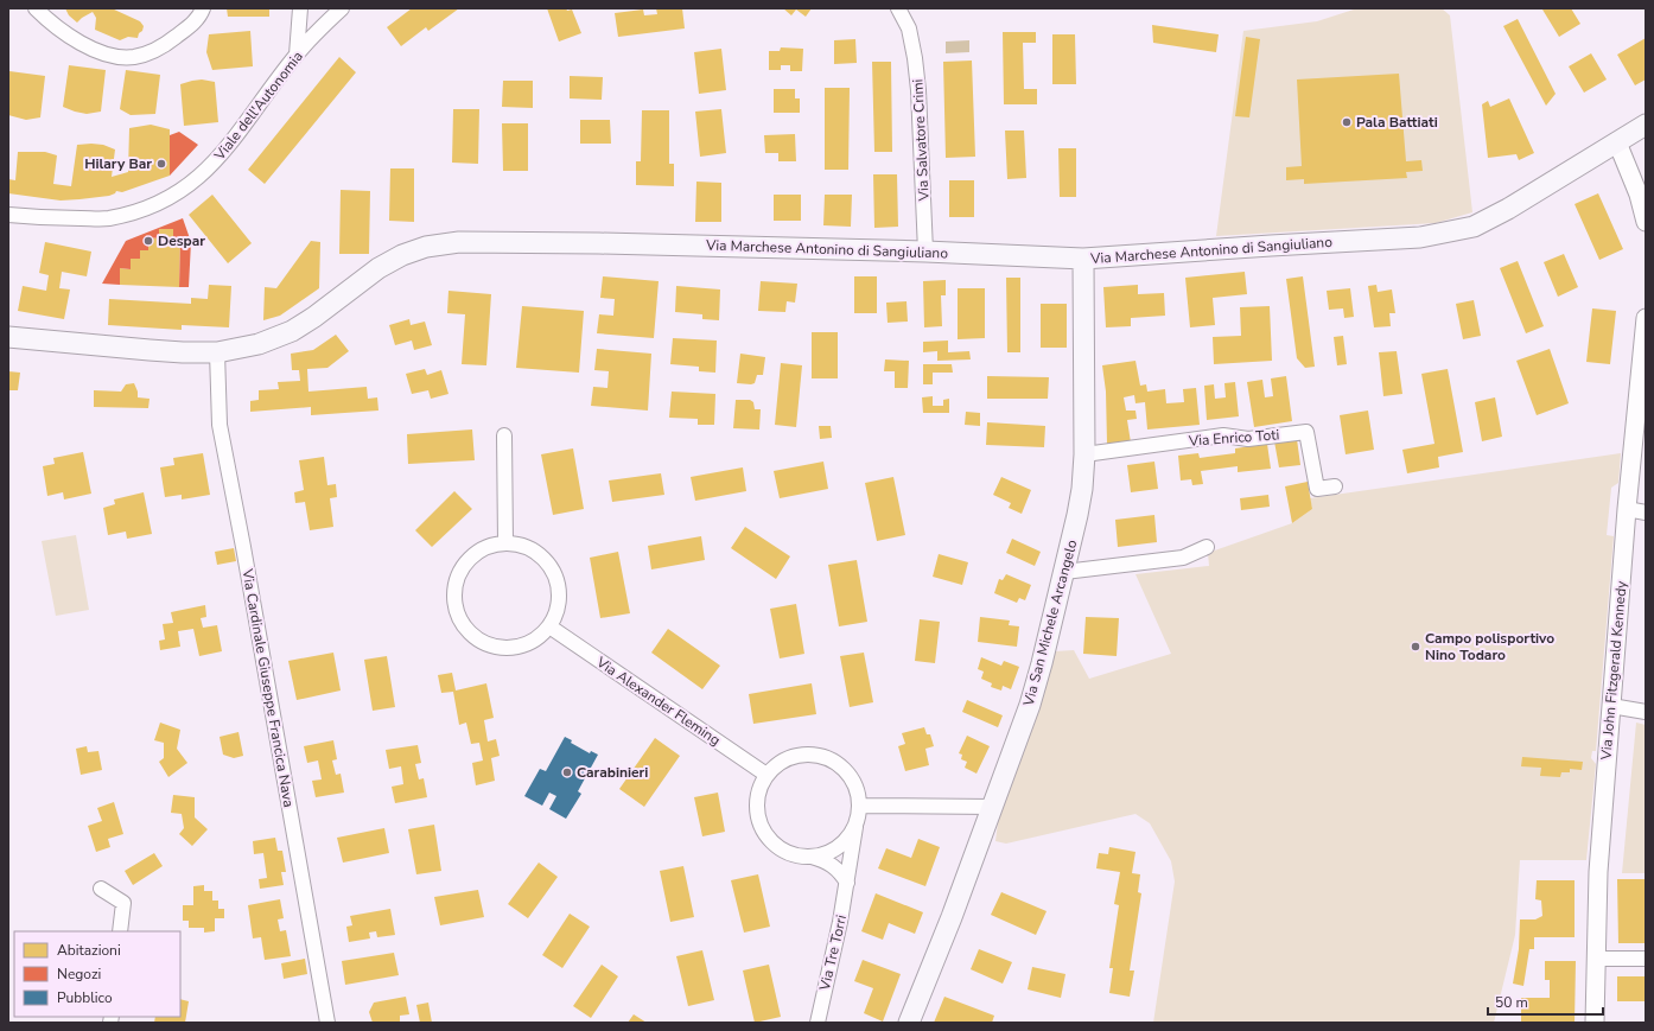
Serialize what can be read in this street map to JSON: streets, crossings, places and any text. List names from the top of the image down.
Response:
{
  "streets": {
    "main road": ["Via Marchese Antonino di Sangiuliano", "Via San Michele Arcangelo"],
    "street": [
      "Viale dell'Autonomia",
      "Via Salvatore Crimi",
      "Via Enrico Toti",
      "Via John Fitzgerald Kennedy",
      "Via Cardinale Giuseppe Francica Nava",
      "Via Alexander Fleming",
      "Via Tre Torri"
    ]
  },
  "crossings": [
    ["Via Salvatore Crimi", "Via Marchese Antonino di Sangiuliano"],
    ["Via Marchese Antonino di Sangiuliano", "Via San Michele Arcangelo"],
    ["Via Marchese Antonino di Sangiuliano", "Via Cardinale Giuseppe Francica Nava"],
    ["Via Enrico Toti", "Via San Michele Arcangelo"],
    ["Via Alexander Fleming", "Via Tre Torri"]
  ],
  "places": [
    "Pala Battiati",
    "Hilary Bar",
    "Despar",
    "Campo polisportivo Nino Todaro",
    "Carabinieri"
  ],
  "legend": ["Abitazioni", "Negozi", "Pubblico"],
  "scale_bar": "50 m"
}
